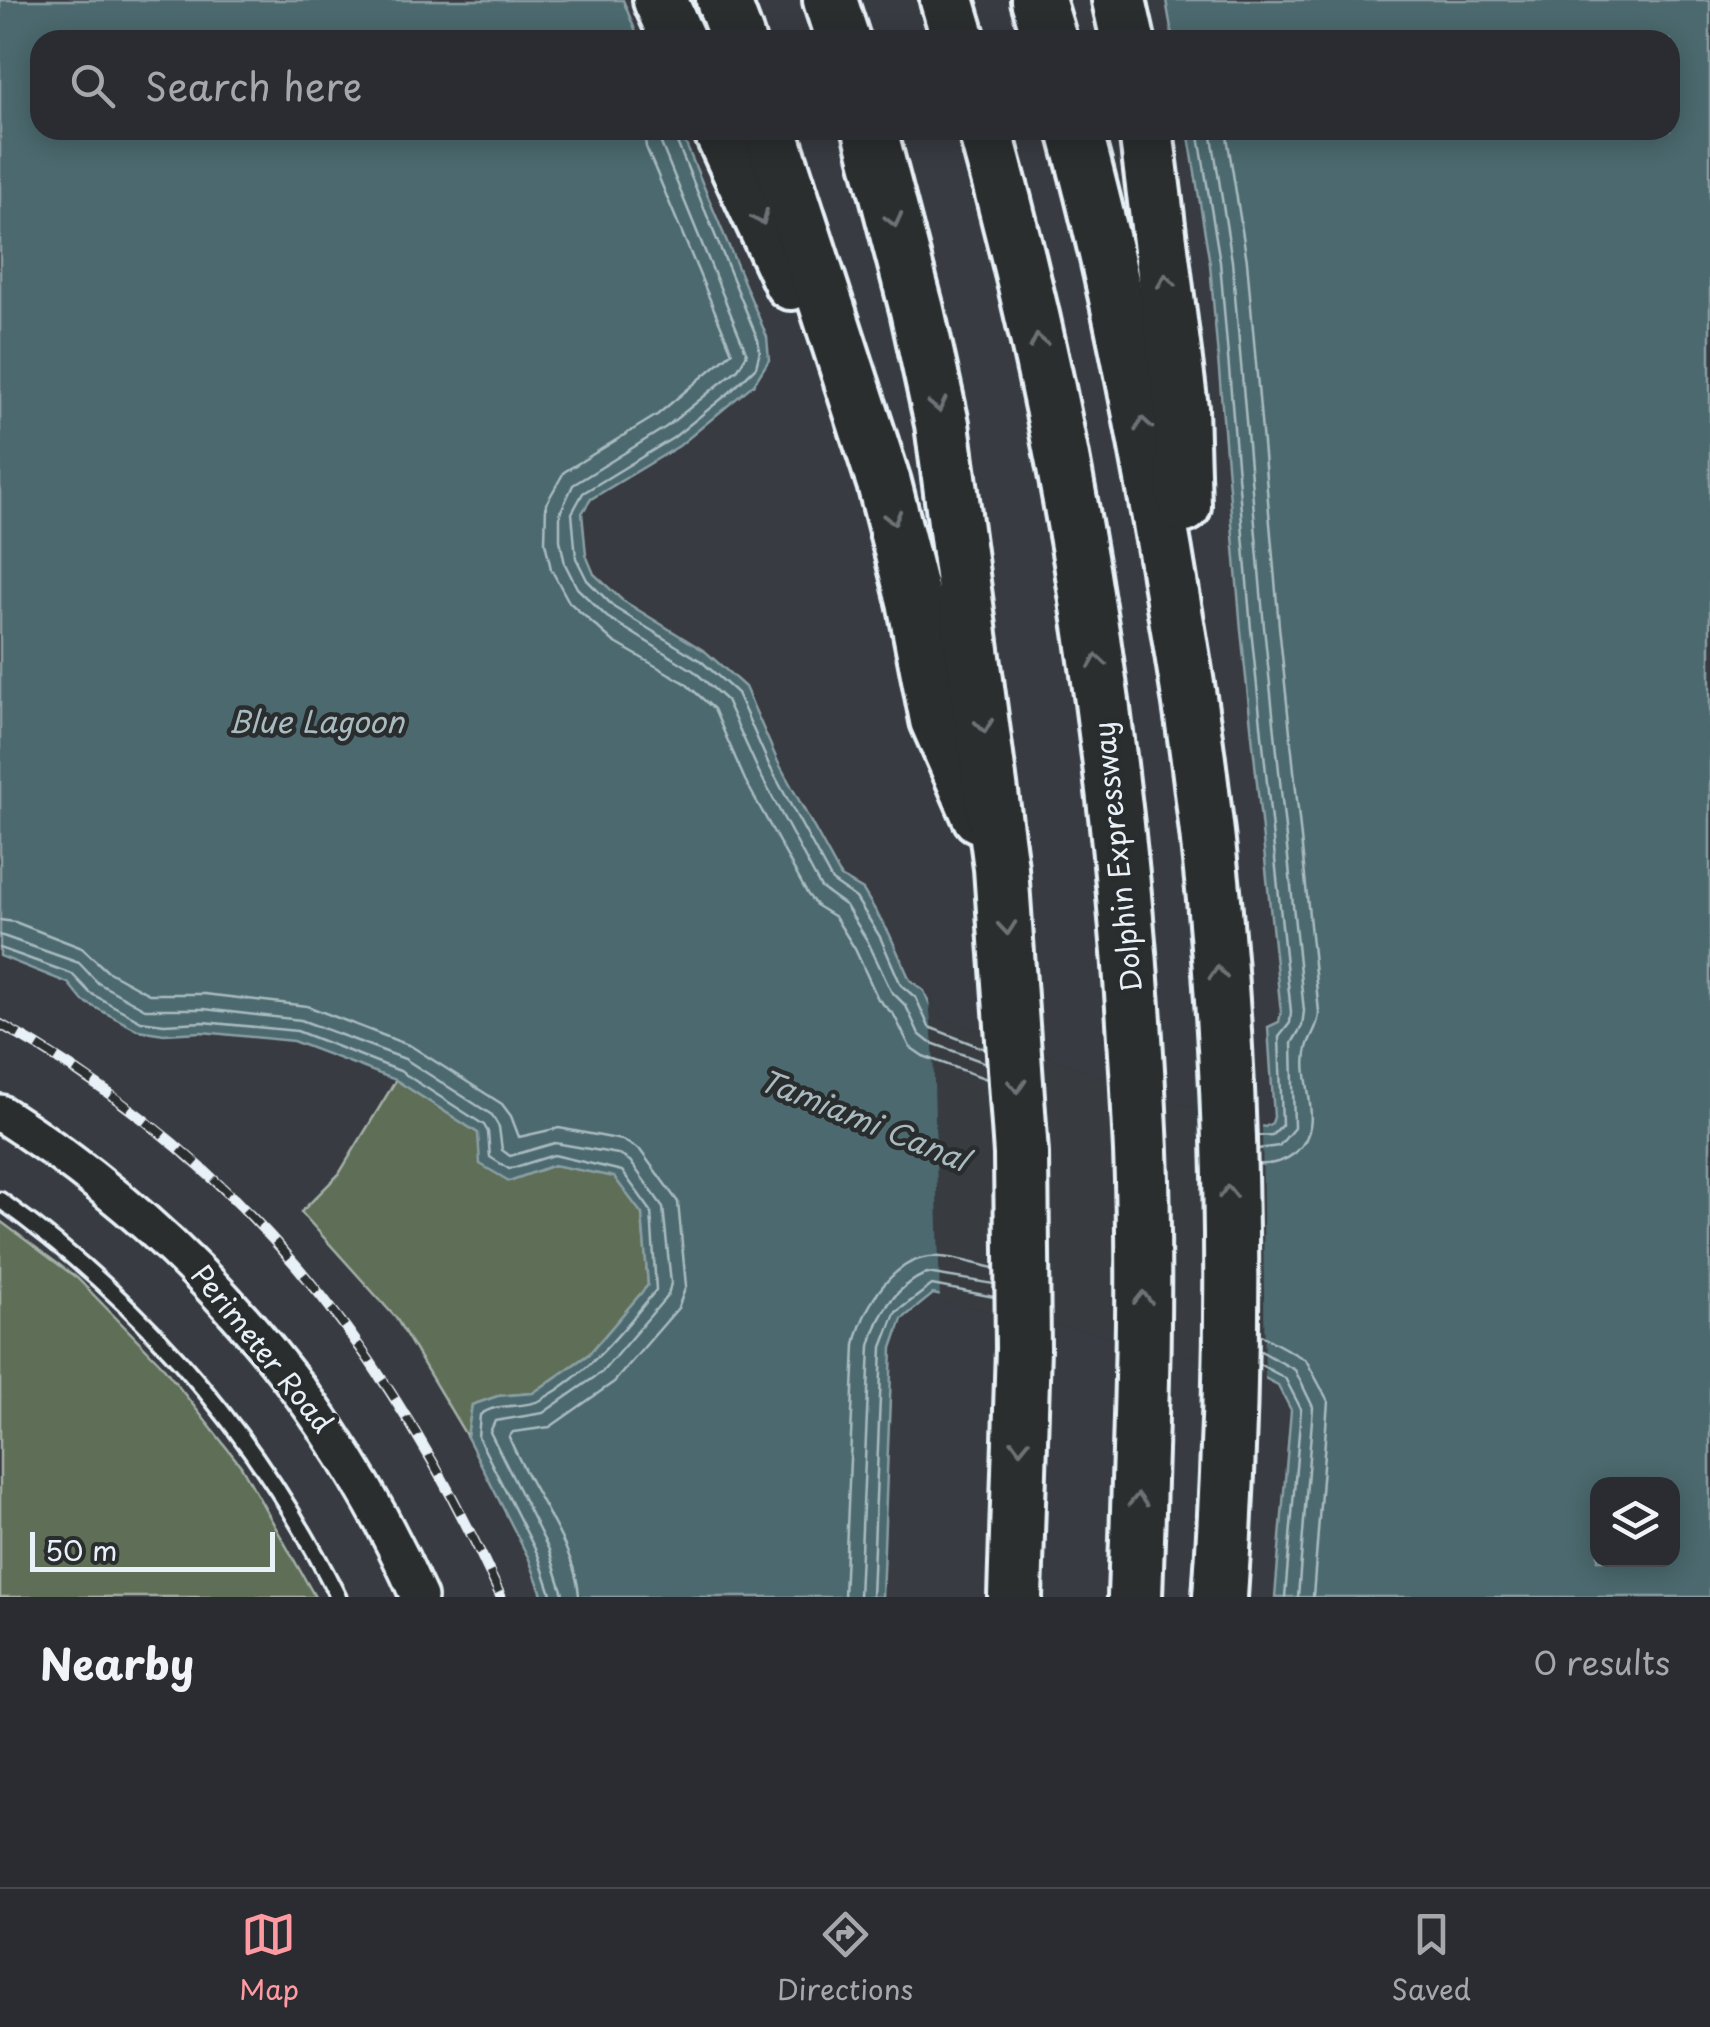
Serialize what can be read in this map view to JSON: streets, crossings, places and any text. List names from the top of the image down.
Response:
{
  "streets": {
    "highway": ["Dolphin Expressway"],
    "street": ["Perimeter Road"]
  },
  "water": ["Blue Lagoon", "Tamiami Canal"],
  "scale_bar": "50 m",
  "page": {
    "search": "Search here",
    "scale": "50 m",
    "heading": ["Nearby", "0 results"],
    "nav": ["Map", "Directions", "Saved"]
  }
}
